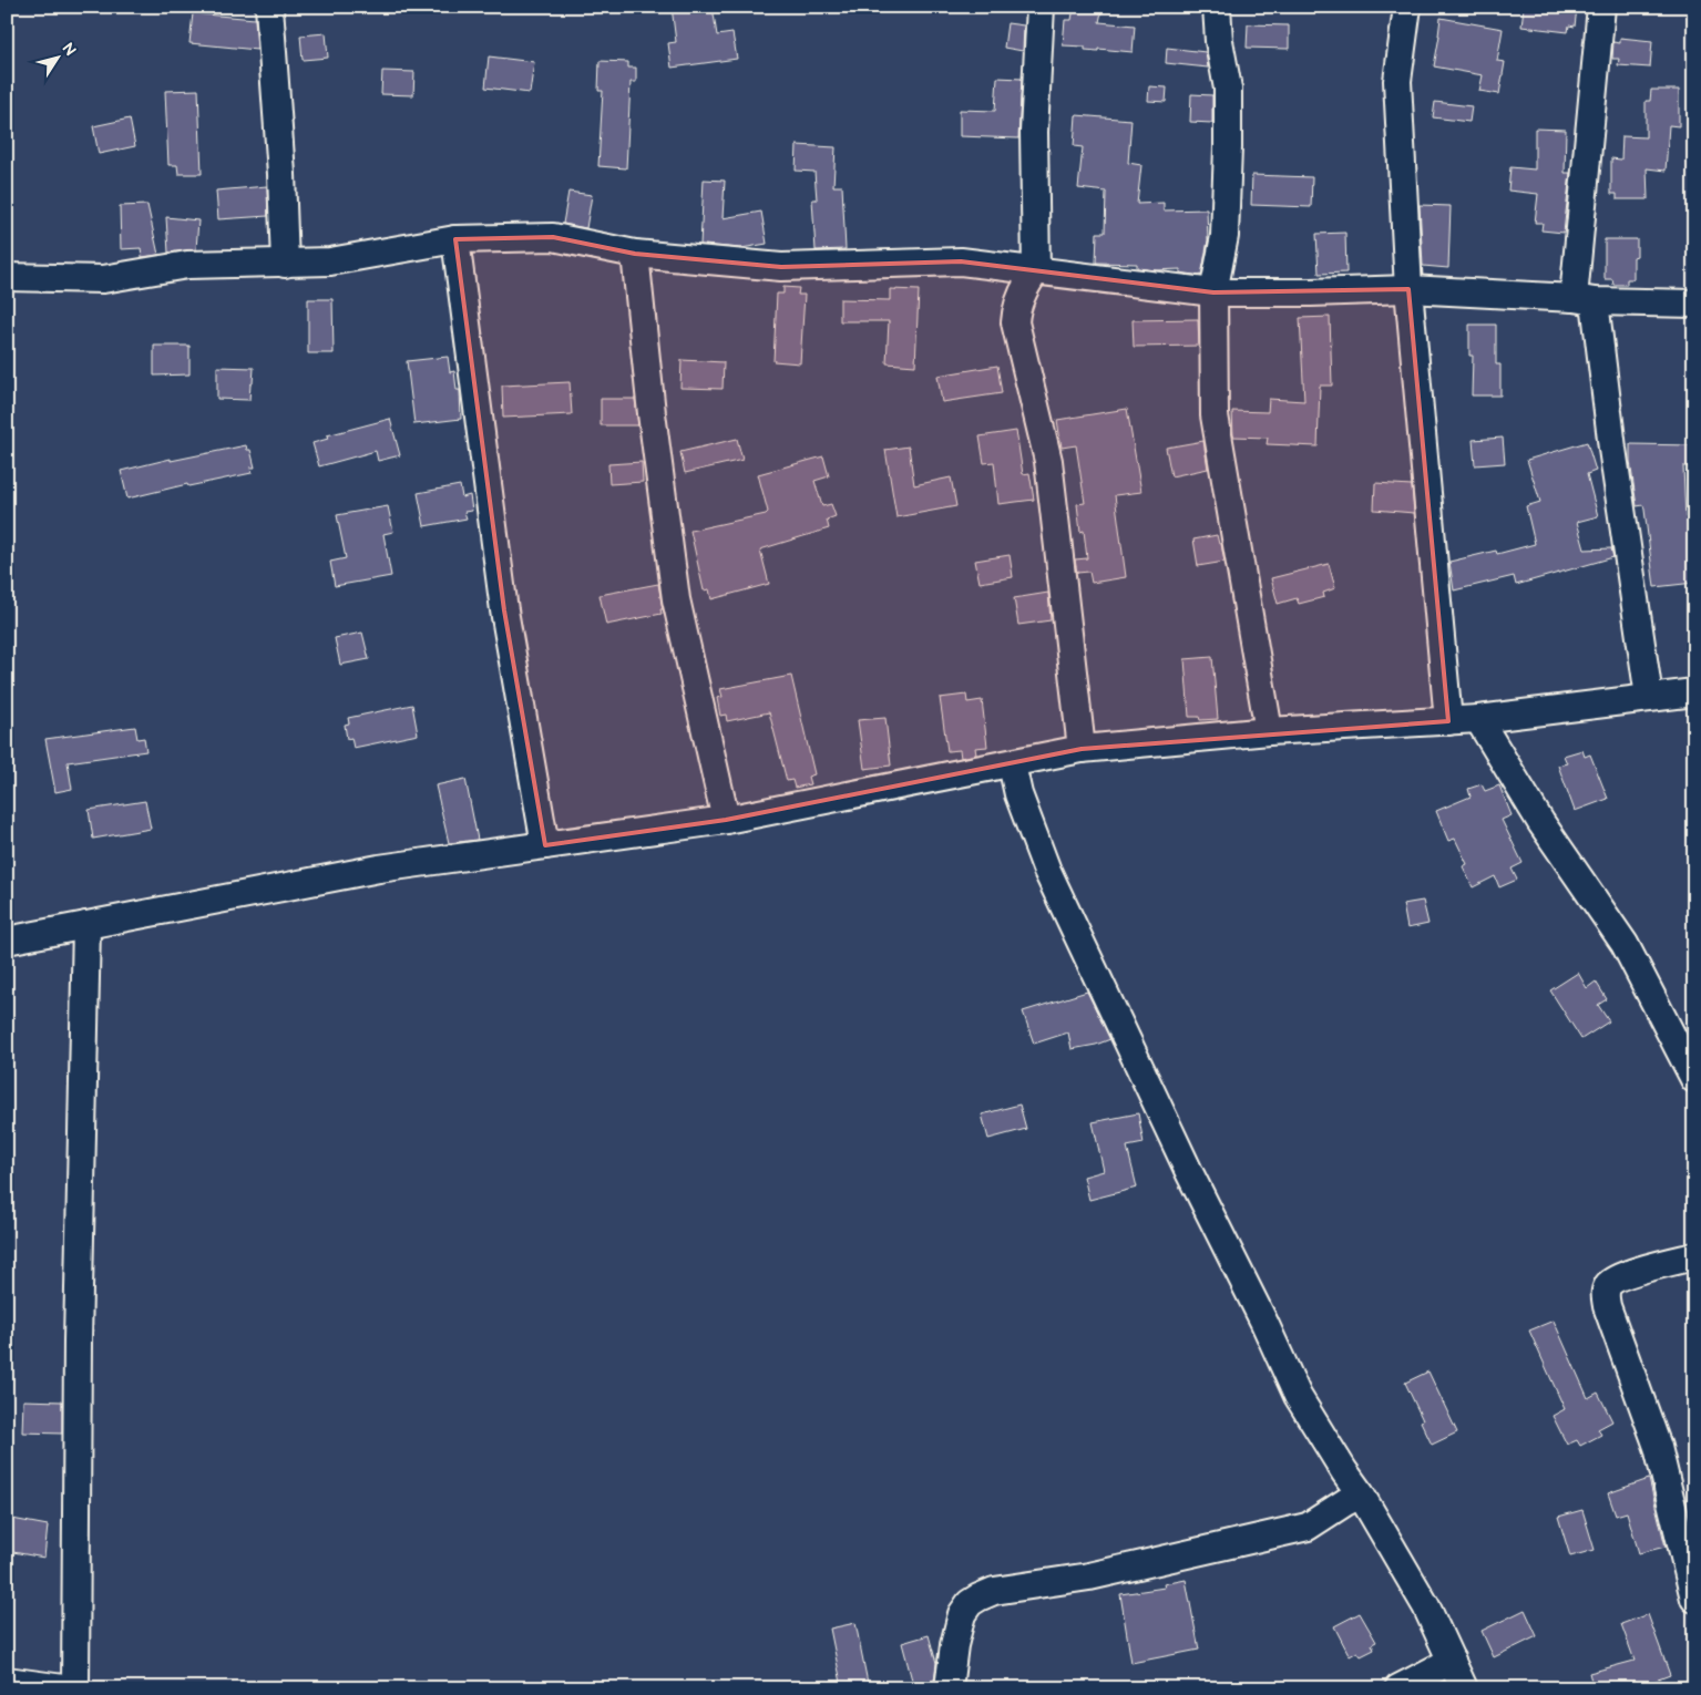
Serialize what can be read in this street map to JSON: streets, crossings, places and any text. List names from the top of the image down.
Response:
{
  "north": "top right"
}
